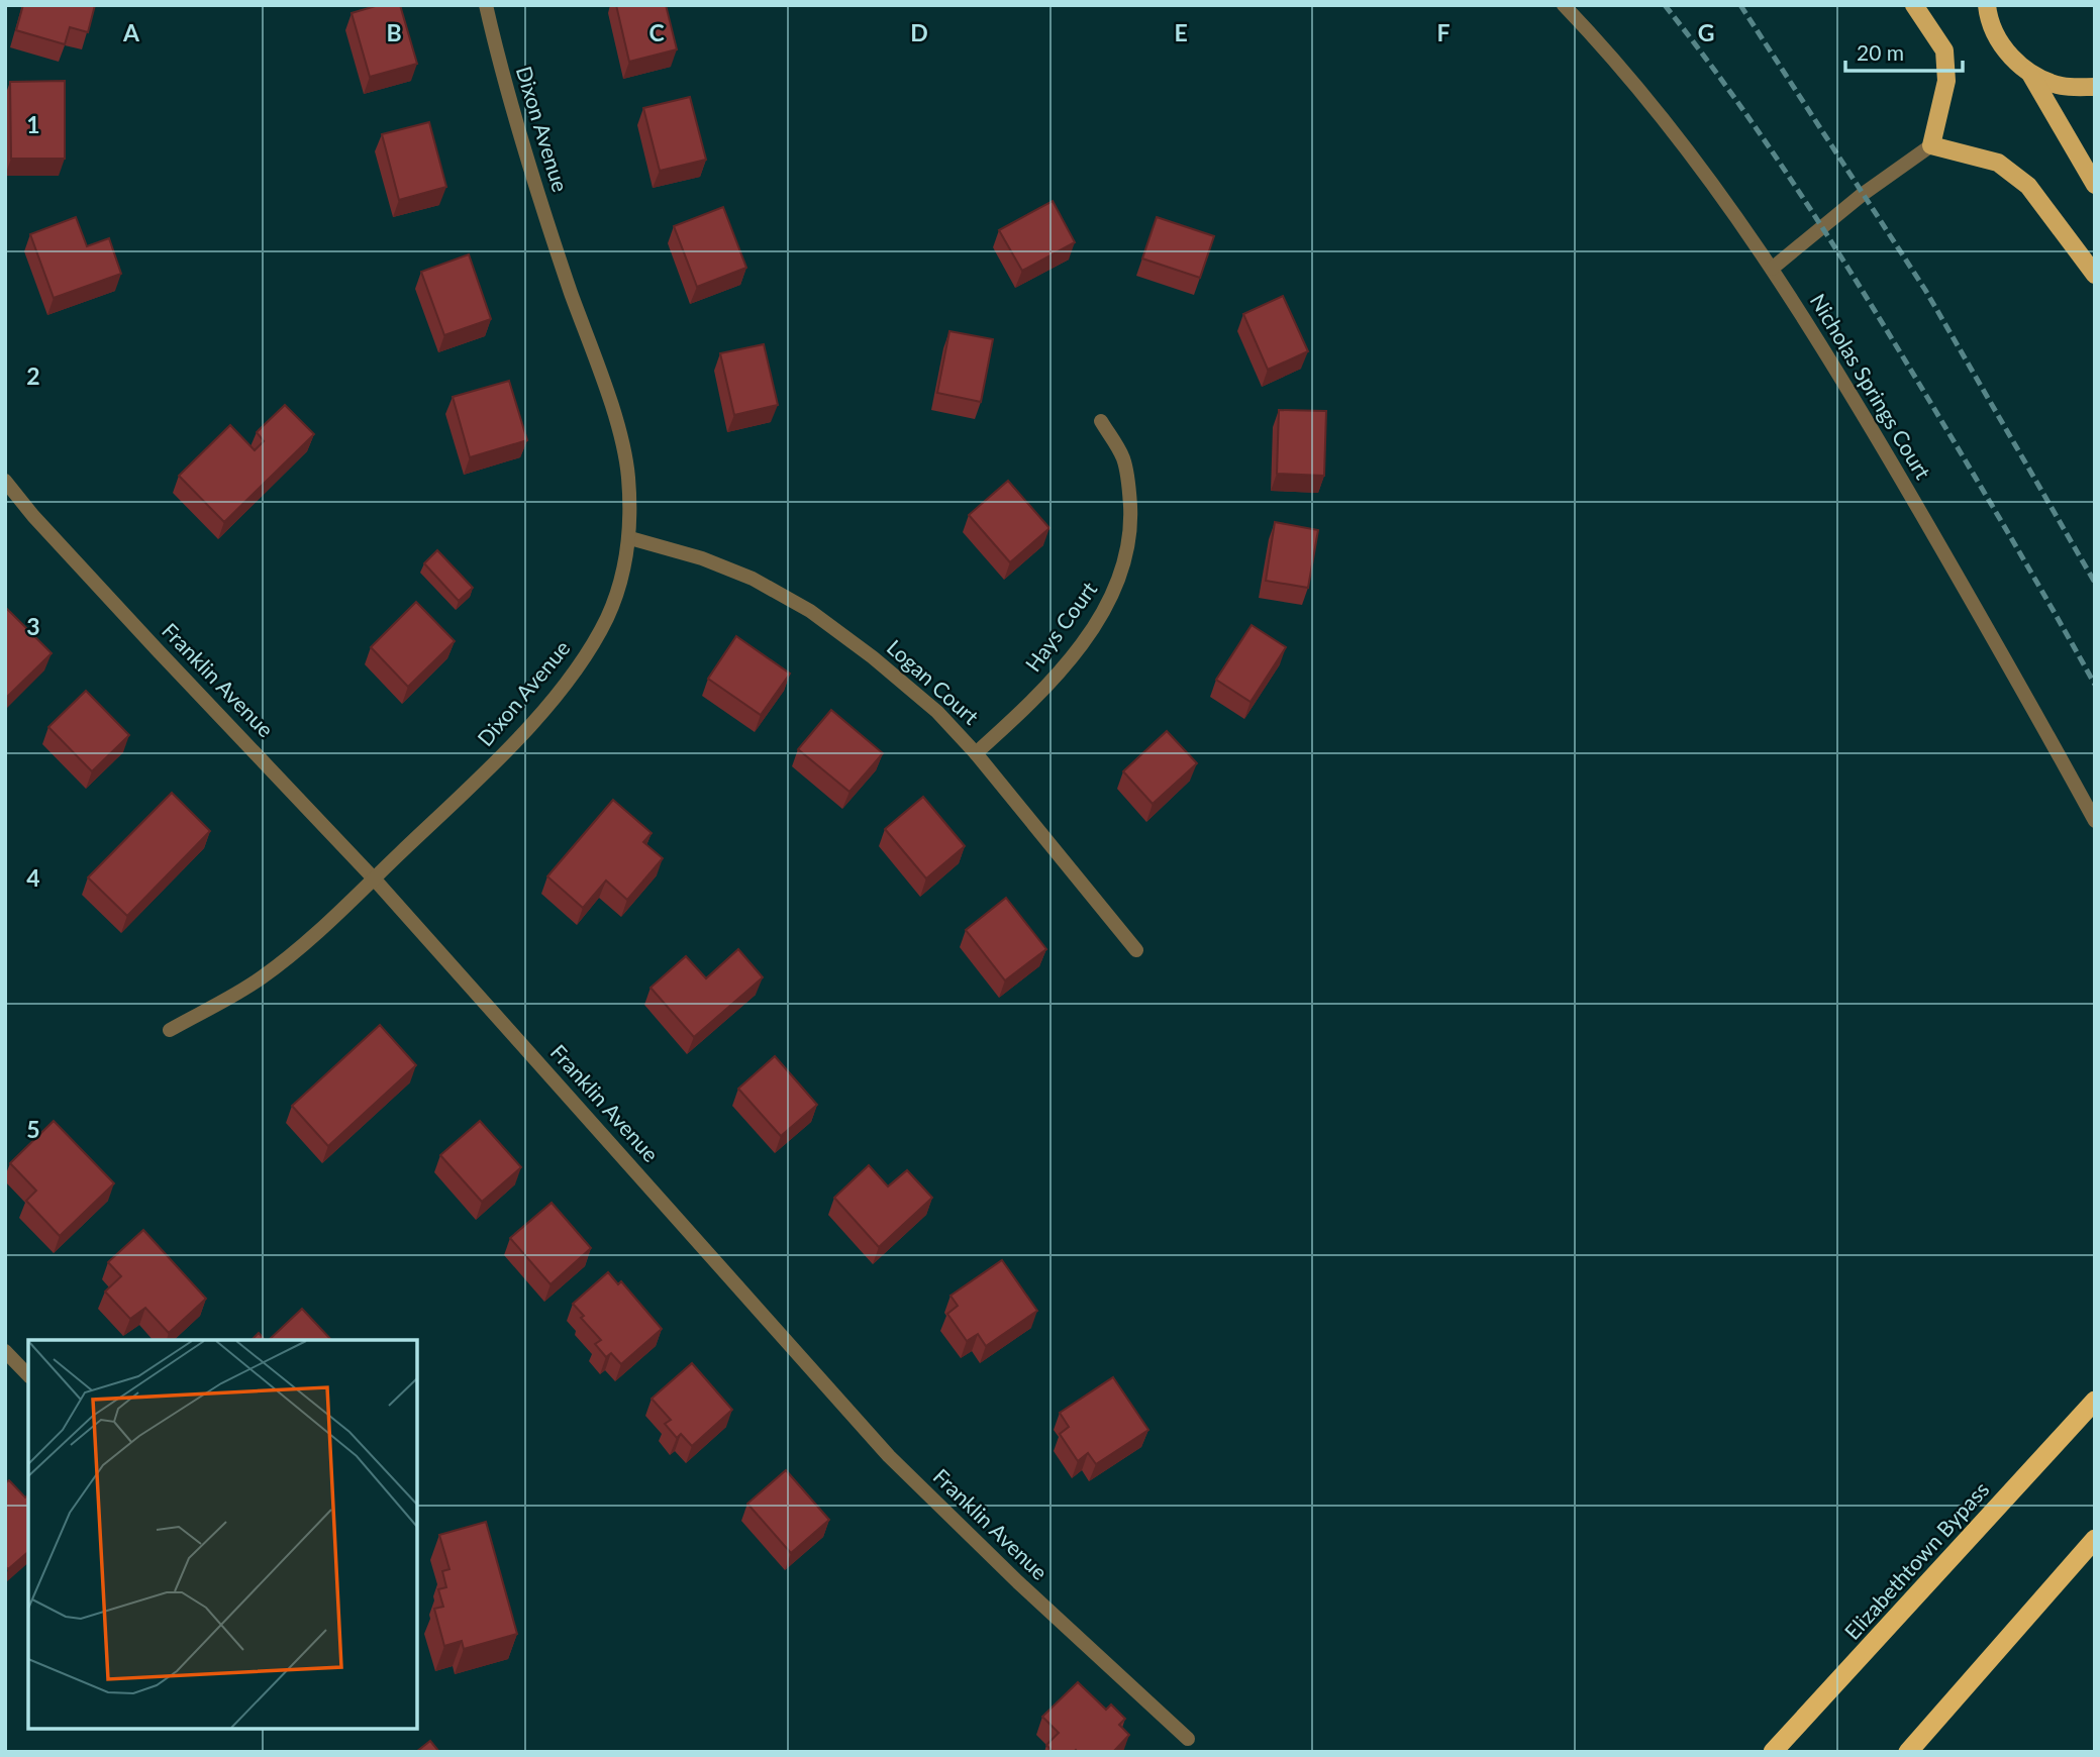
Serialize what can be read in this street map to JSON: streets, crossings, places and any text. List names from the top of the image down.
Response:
{
  "streets": {
    "highway": ["Elizabethtown Bypass"],
    "street": [
      "Dixon Avenue",
      "Nicholas Springs Court",
      "Hays Court",
      "Franklin Avenue",
      "Logan Court"
    ]
  },
  "crossings": [
    ["Dixon Avenue", "Franklin Avenue"],
    ["Dixon Avenue", "Logan Court"],
    ["Hays Court", "Logan Court"]
  ],
  "scale_bar": "20 m",
  "grid": {
    "columns": [
      "A",
      "B",
      "C",
      "D",
      "E",
      "F",
      "G"
    ],
    "rows": [
      "1",
      "2",
      "3",
      "4",
      "5"
    ]
  }
}
